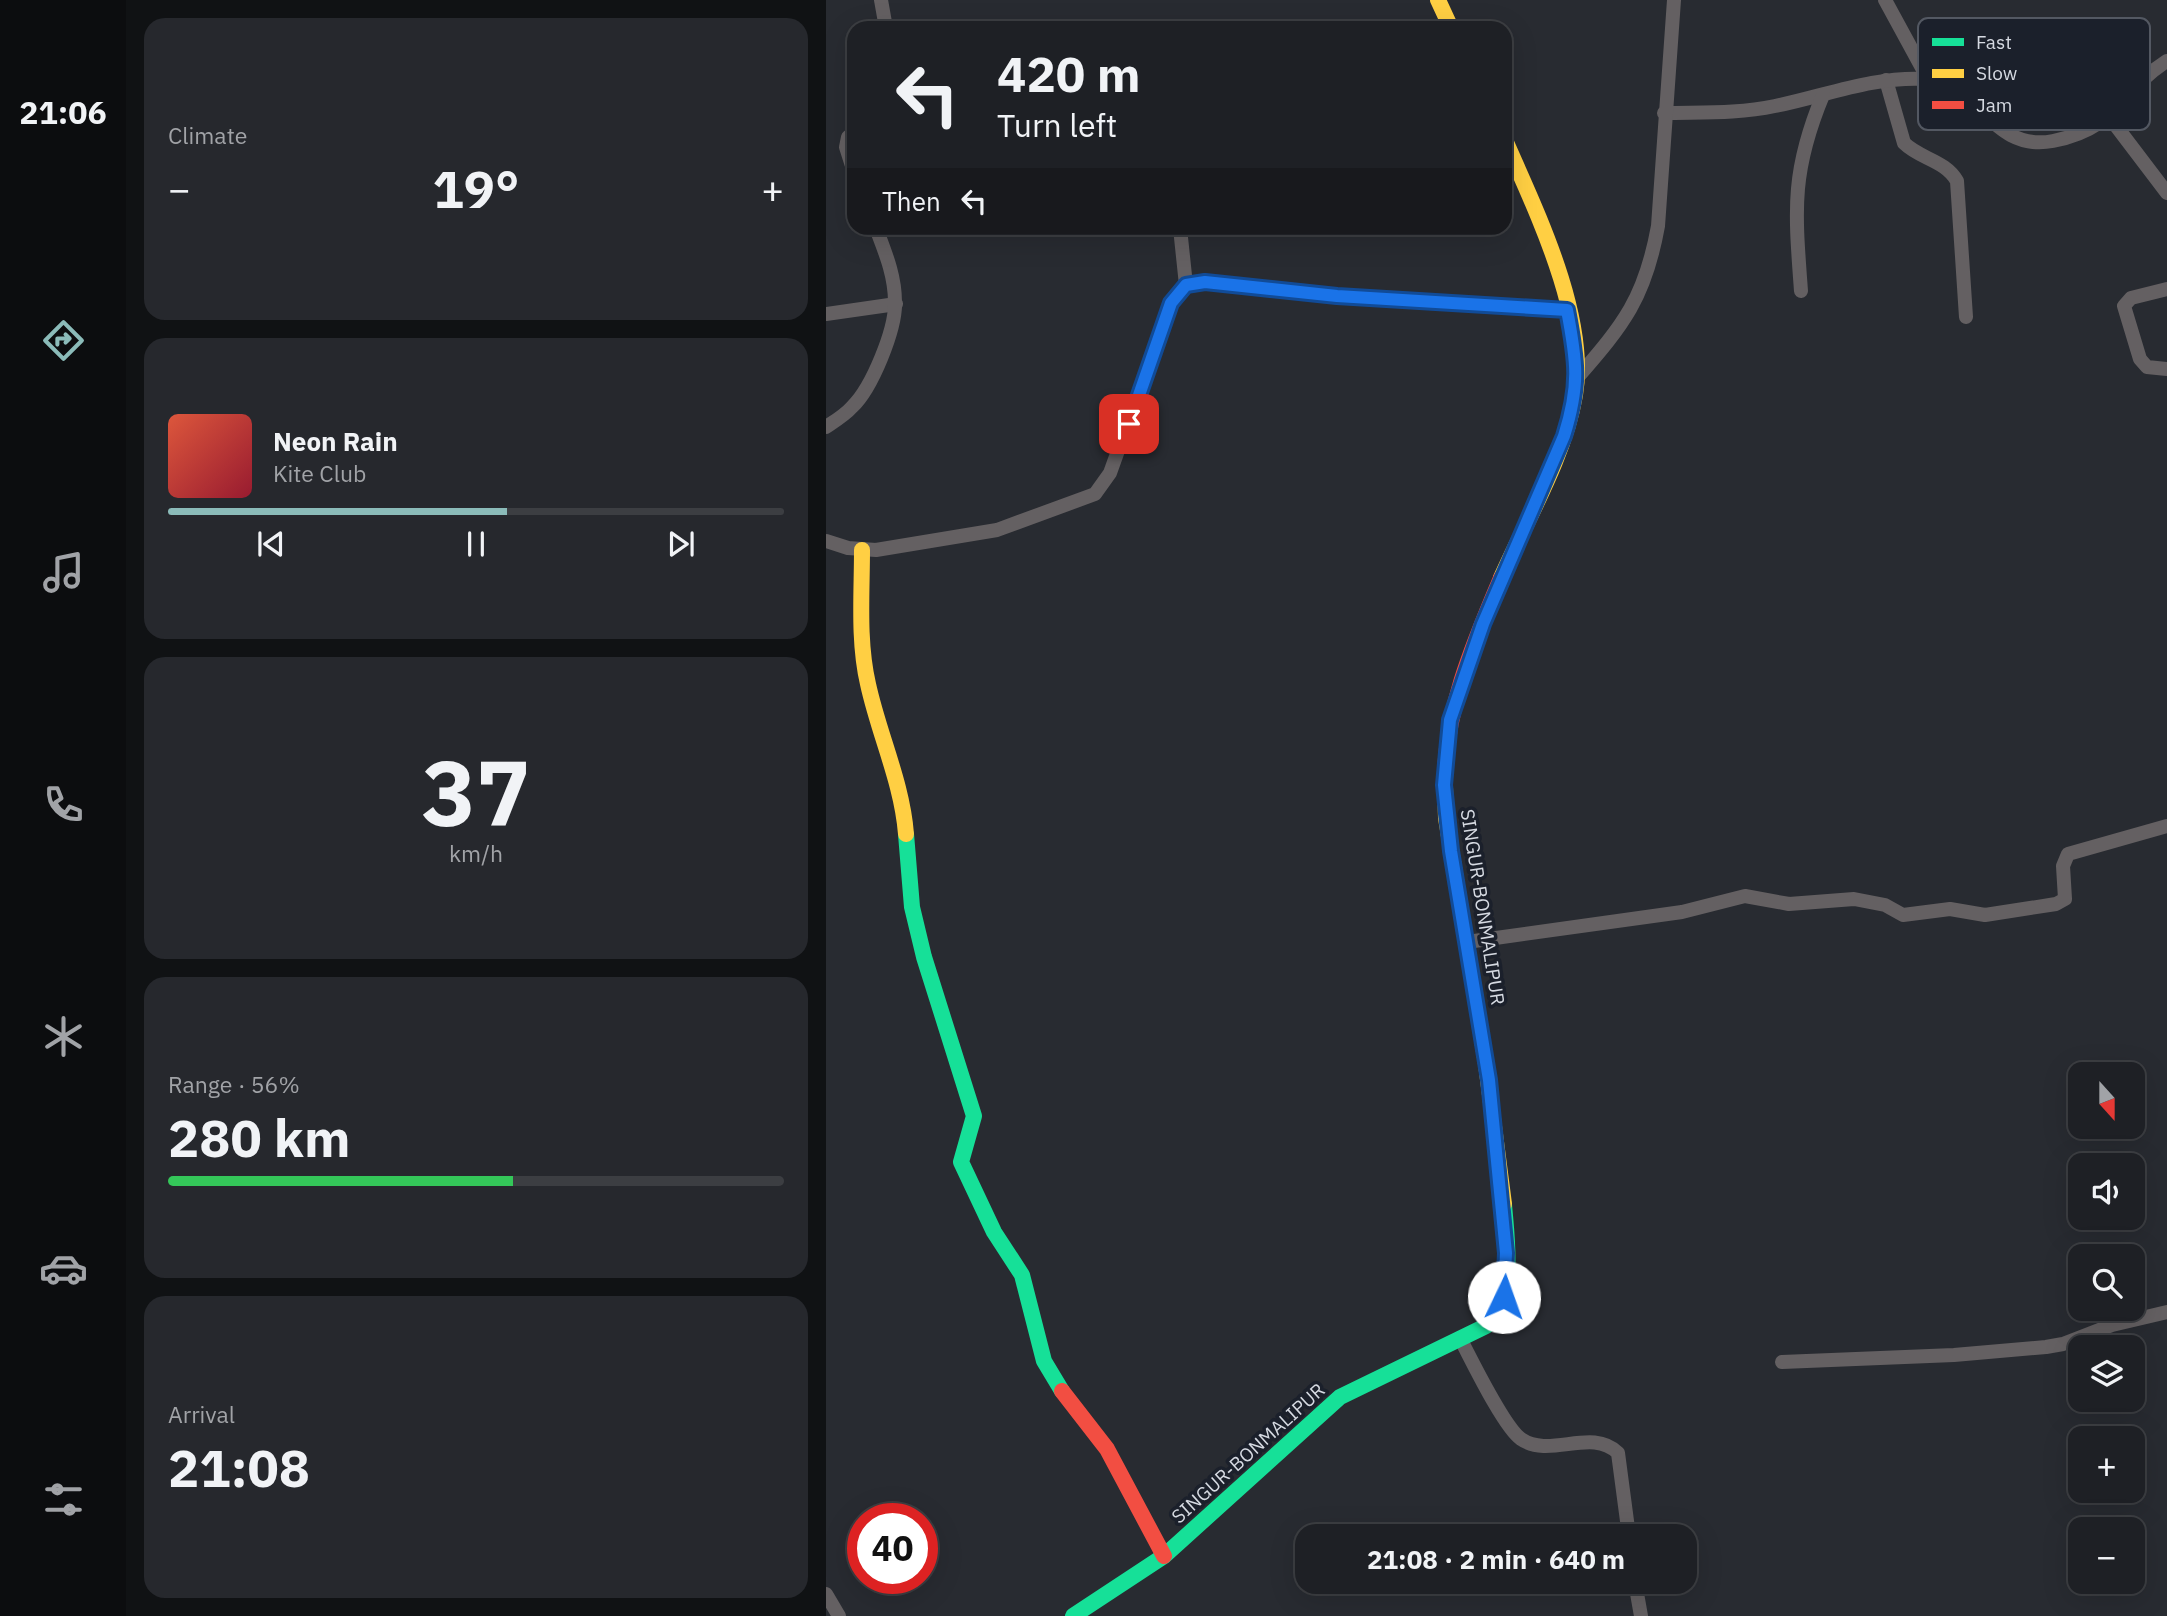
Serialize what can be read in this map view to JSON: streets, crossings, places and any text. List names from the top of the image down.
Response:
{
  "streets": {
    "street": ["SINGUR-BONMALIPUR"]
  },
  "legend": ["Fast", "Slow", "Jam"],
  "north": "bottom",
  "page": {
    "tabs": "21:06",
    "tile": [
      "Climate",
      ["37", "km/h"],
      ["Range · 56%", "280 km"],
      ["Arrival", "21:08"]
    ],
    "turn": ["420 m", "Turn left"],
    "heat": ["−", "19°", "+"],
    "then": "Then",
    "song": ["Neon Rain", "Kite Club"],
    "map_buttons": ["+", "−"],
    "limit": "40",
    "trip": "21:08 · 2 min · 640 m"
  }
}
